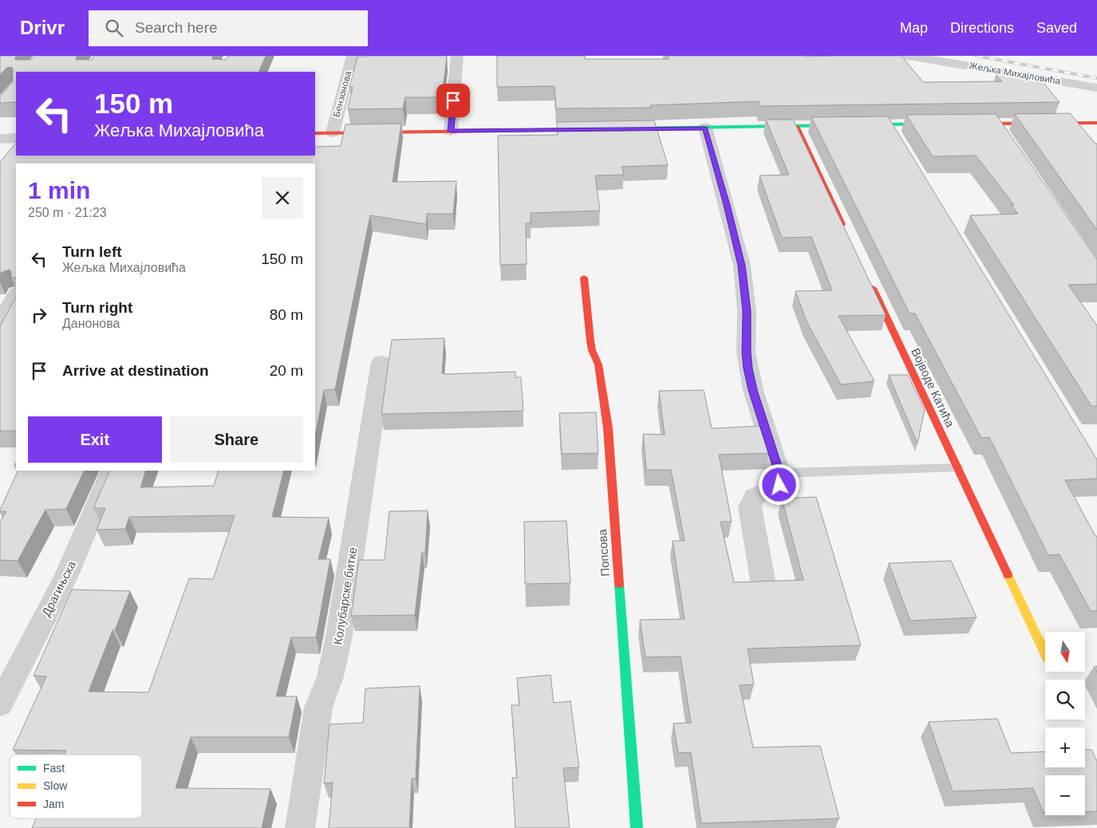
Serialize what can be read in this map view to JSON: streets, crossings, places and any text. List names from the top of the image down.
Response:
{
  "streets": {
    "street": [
      "Жељка Михајловића",
      "Бензонова",
      "Војводе Катића",
      "Попсова",
      "Драгињска",
      "Колубарске битке"
    ]
  },
  "legend": ["Fast", "Slow", "Jam"],
  "north": "bottom",
  "page": {
    "header": "Drivr",
    "search": "Search here",
    "nav": ["Map", "Directions", "Saved"],
    "turn": ["150 m", "Жељка Михајловића"],
    "heading": ["1 min", "250 m · 21:23"],
    "list": [
      {
        "name": "Turn left",
        "note": "Жељка Михајловића",
        "value": "150 m"
      },
      {
        "name": "Turn right",
        "note": "Данонова",
        "value": "80 m"
      },
      {
        "name": "Arrive at destination",
        "value": "20 m"
      }
    ],
    "buttons": ["Exit", "Share"],
    "map_buttons": ["+", "−"]
  }
}
